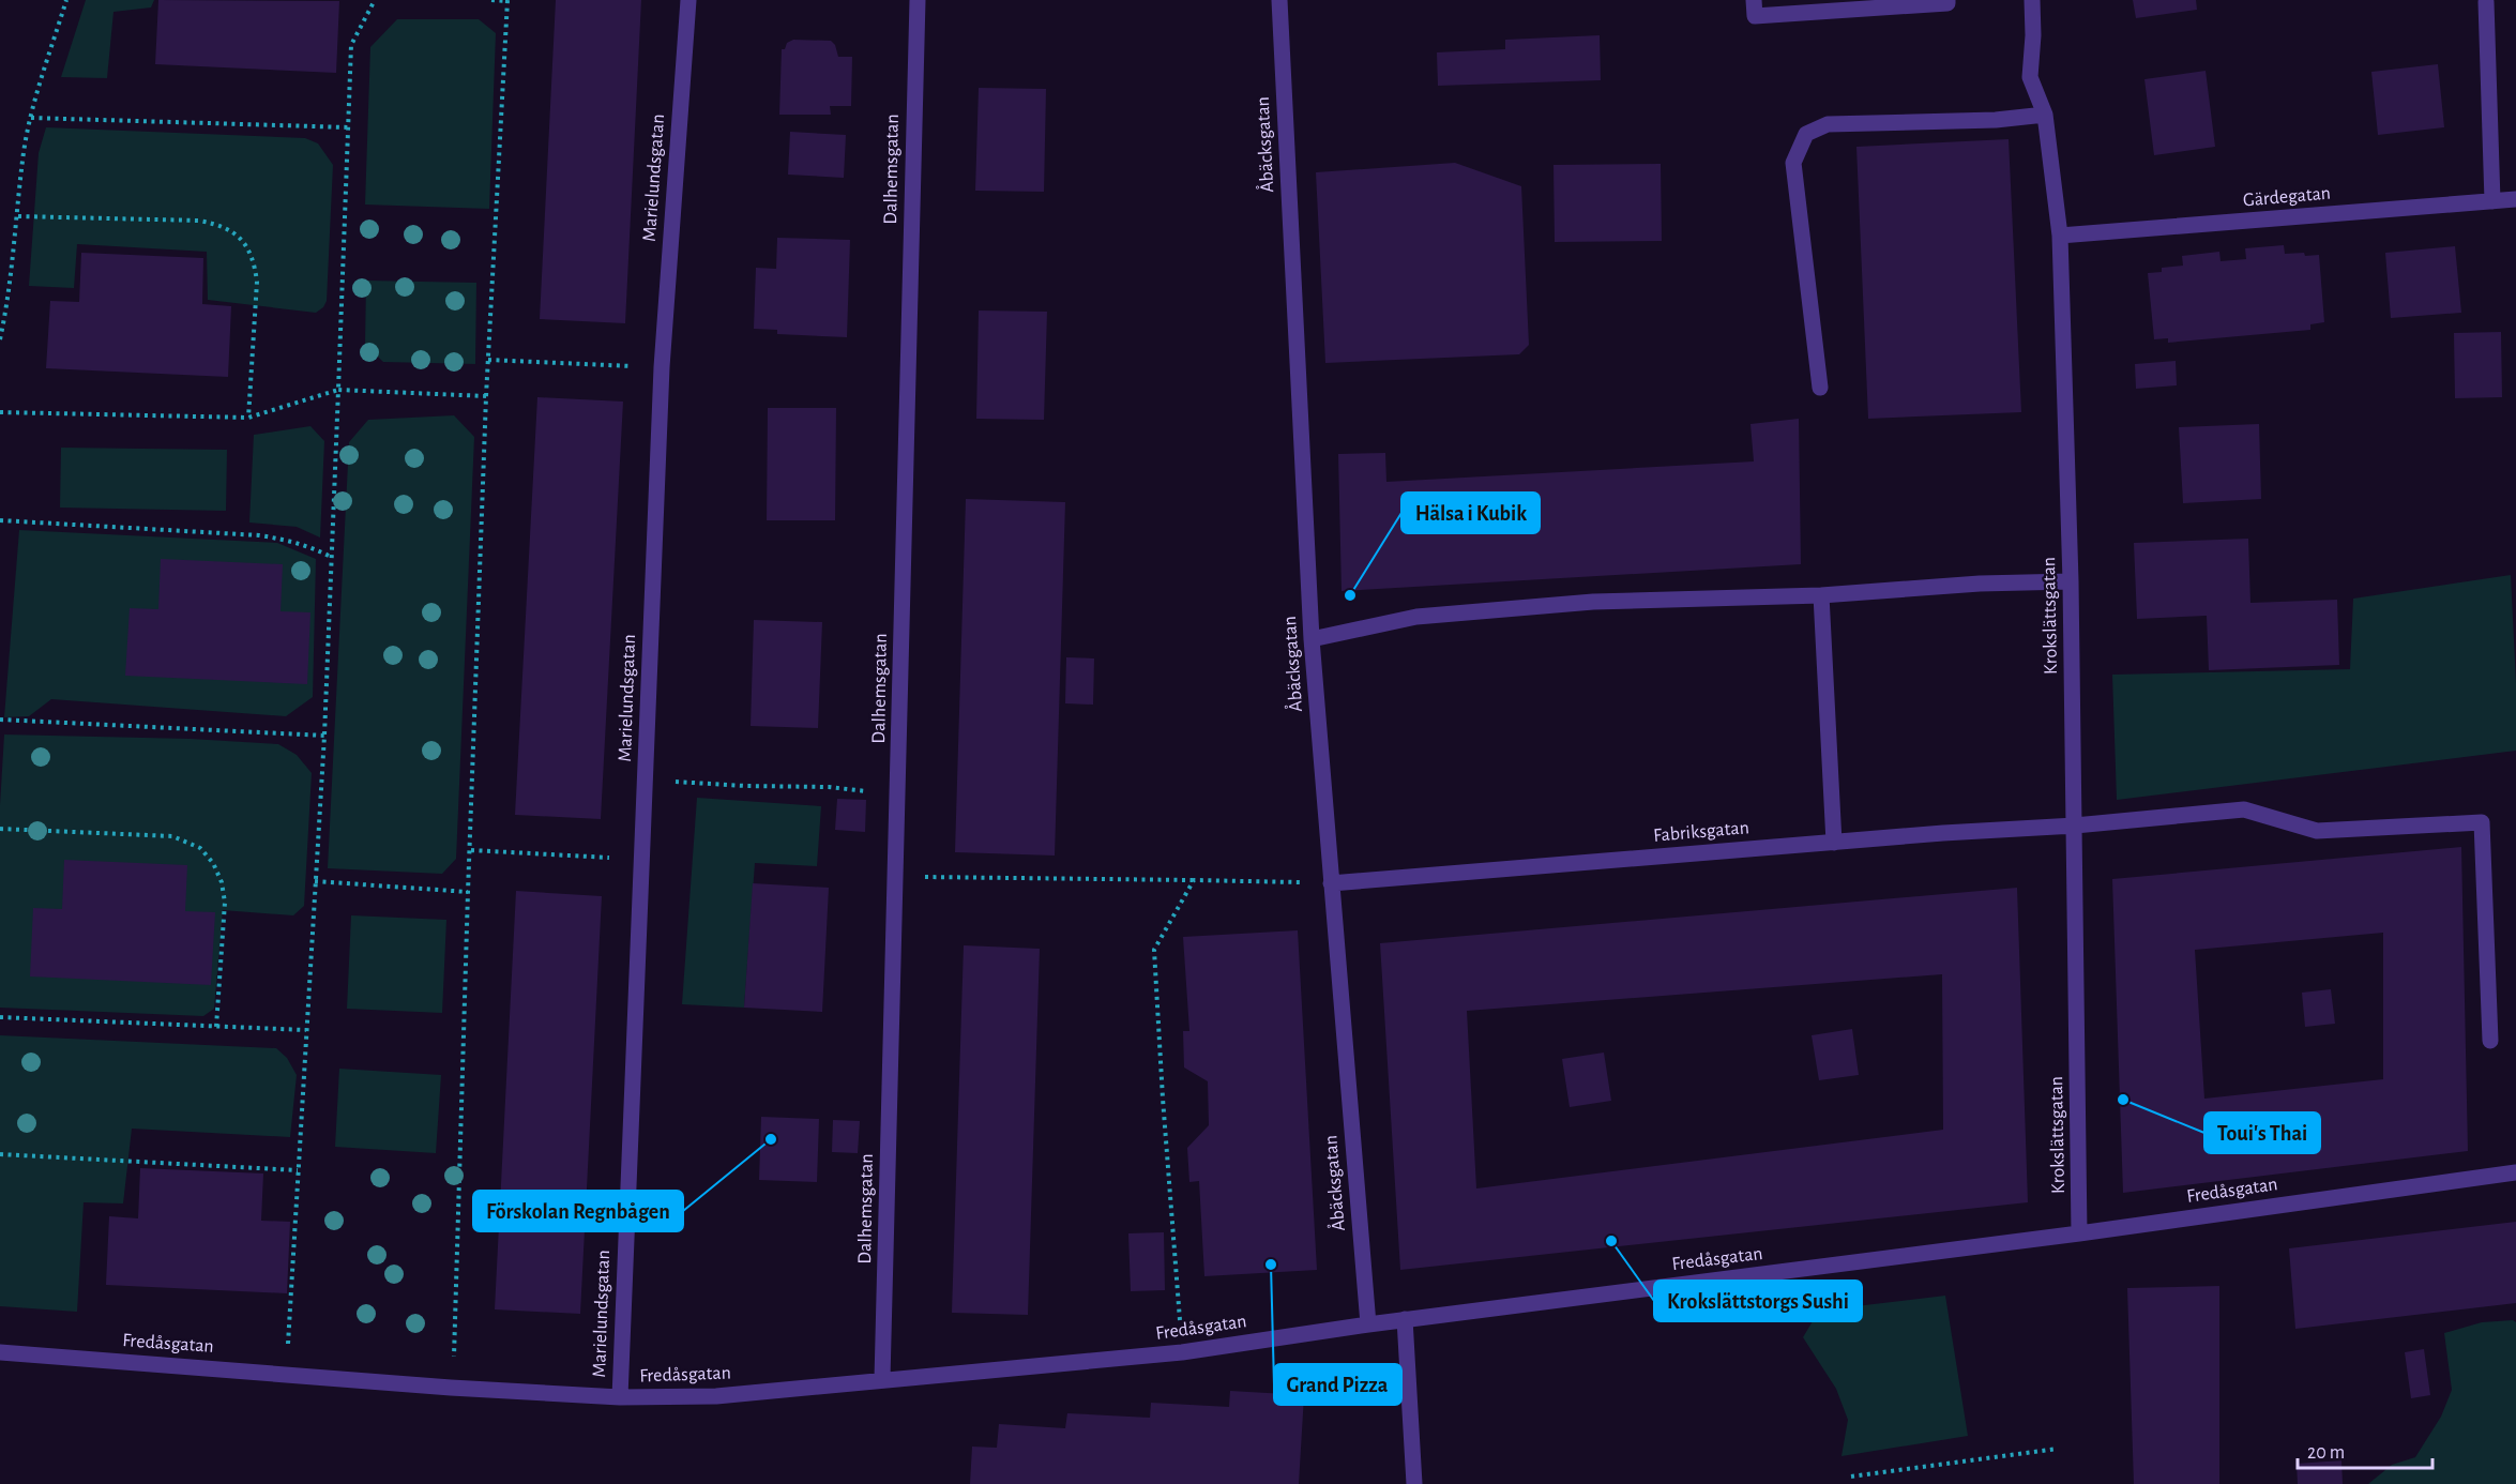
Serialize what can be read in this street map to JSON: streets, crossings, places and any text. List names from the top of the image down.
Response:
{
  "streets": {
    "street": [
      "Åbäcksgatan",
      "Dalhemsgatan",
      "Marielundsgatan",
      "Gärdegatan",
      "Krokslättsgatan",
      "Fabriksgatan",
      "Fredåsgatan"
    ]
  },
  "crossings": [
    ["Åbäcksgatan", "Fabriksgatan"],
    ["Åbäcksgatan", "Fredåsgatan"],
    ["Dalhemsgatan", "Fredåsgatan"],
    ["Marielundsgatan", "Fredåsgatan"],
    ["Gärdegatan", "Krokslättsgatan"],
    ["Krokslättsgatan", "Fabriksgatan"],
    ["Krokslättsgatan", "Fredåsgatan"]
  ],
  "places": [
    "Hälsa i Kubik",
    "Toui's Thai",
    "Förskolan Regnbågen",
    "Krokslättstorgs Sushi",
    "Grand Pizza"
  ],
  "scale_bar": "20 m"
}
